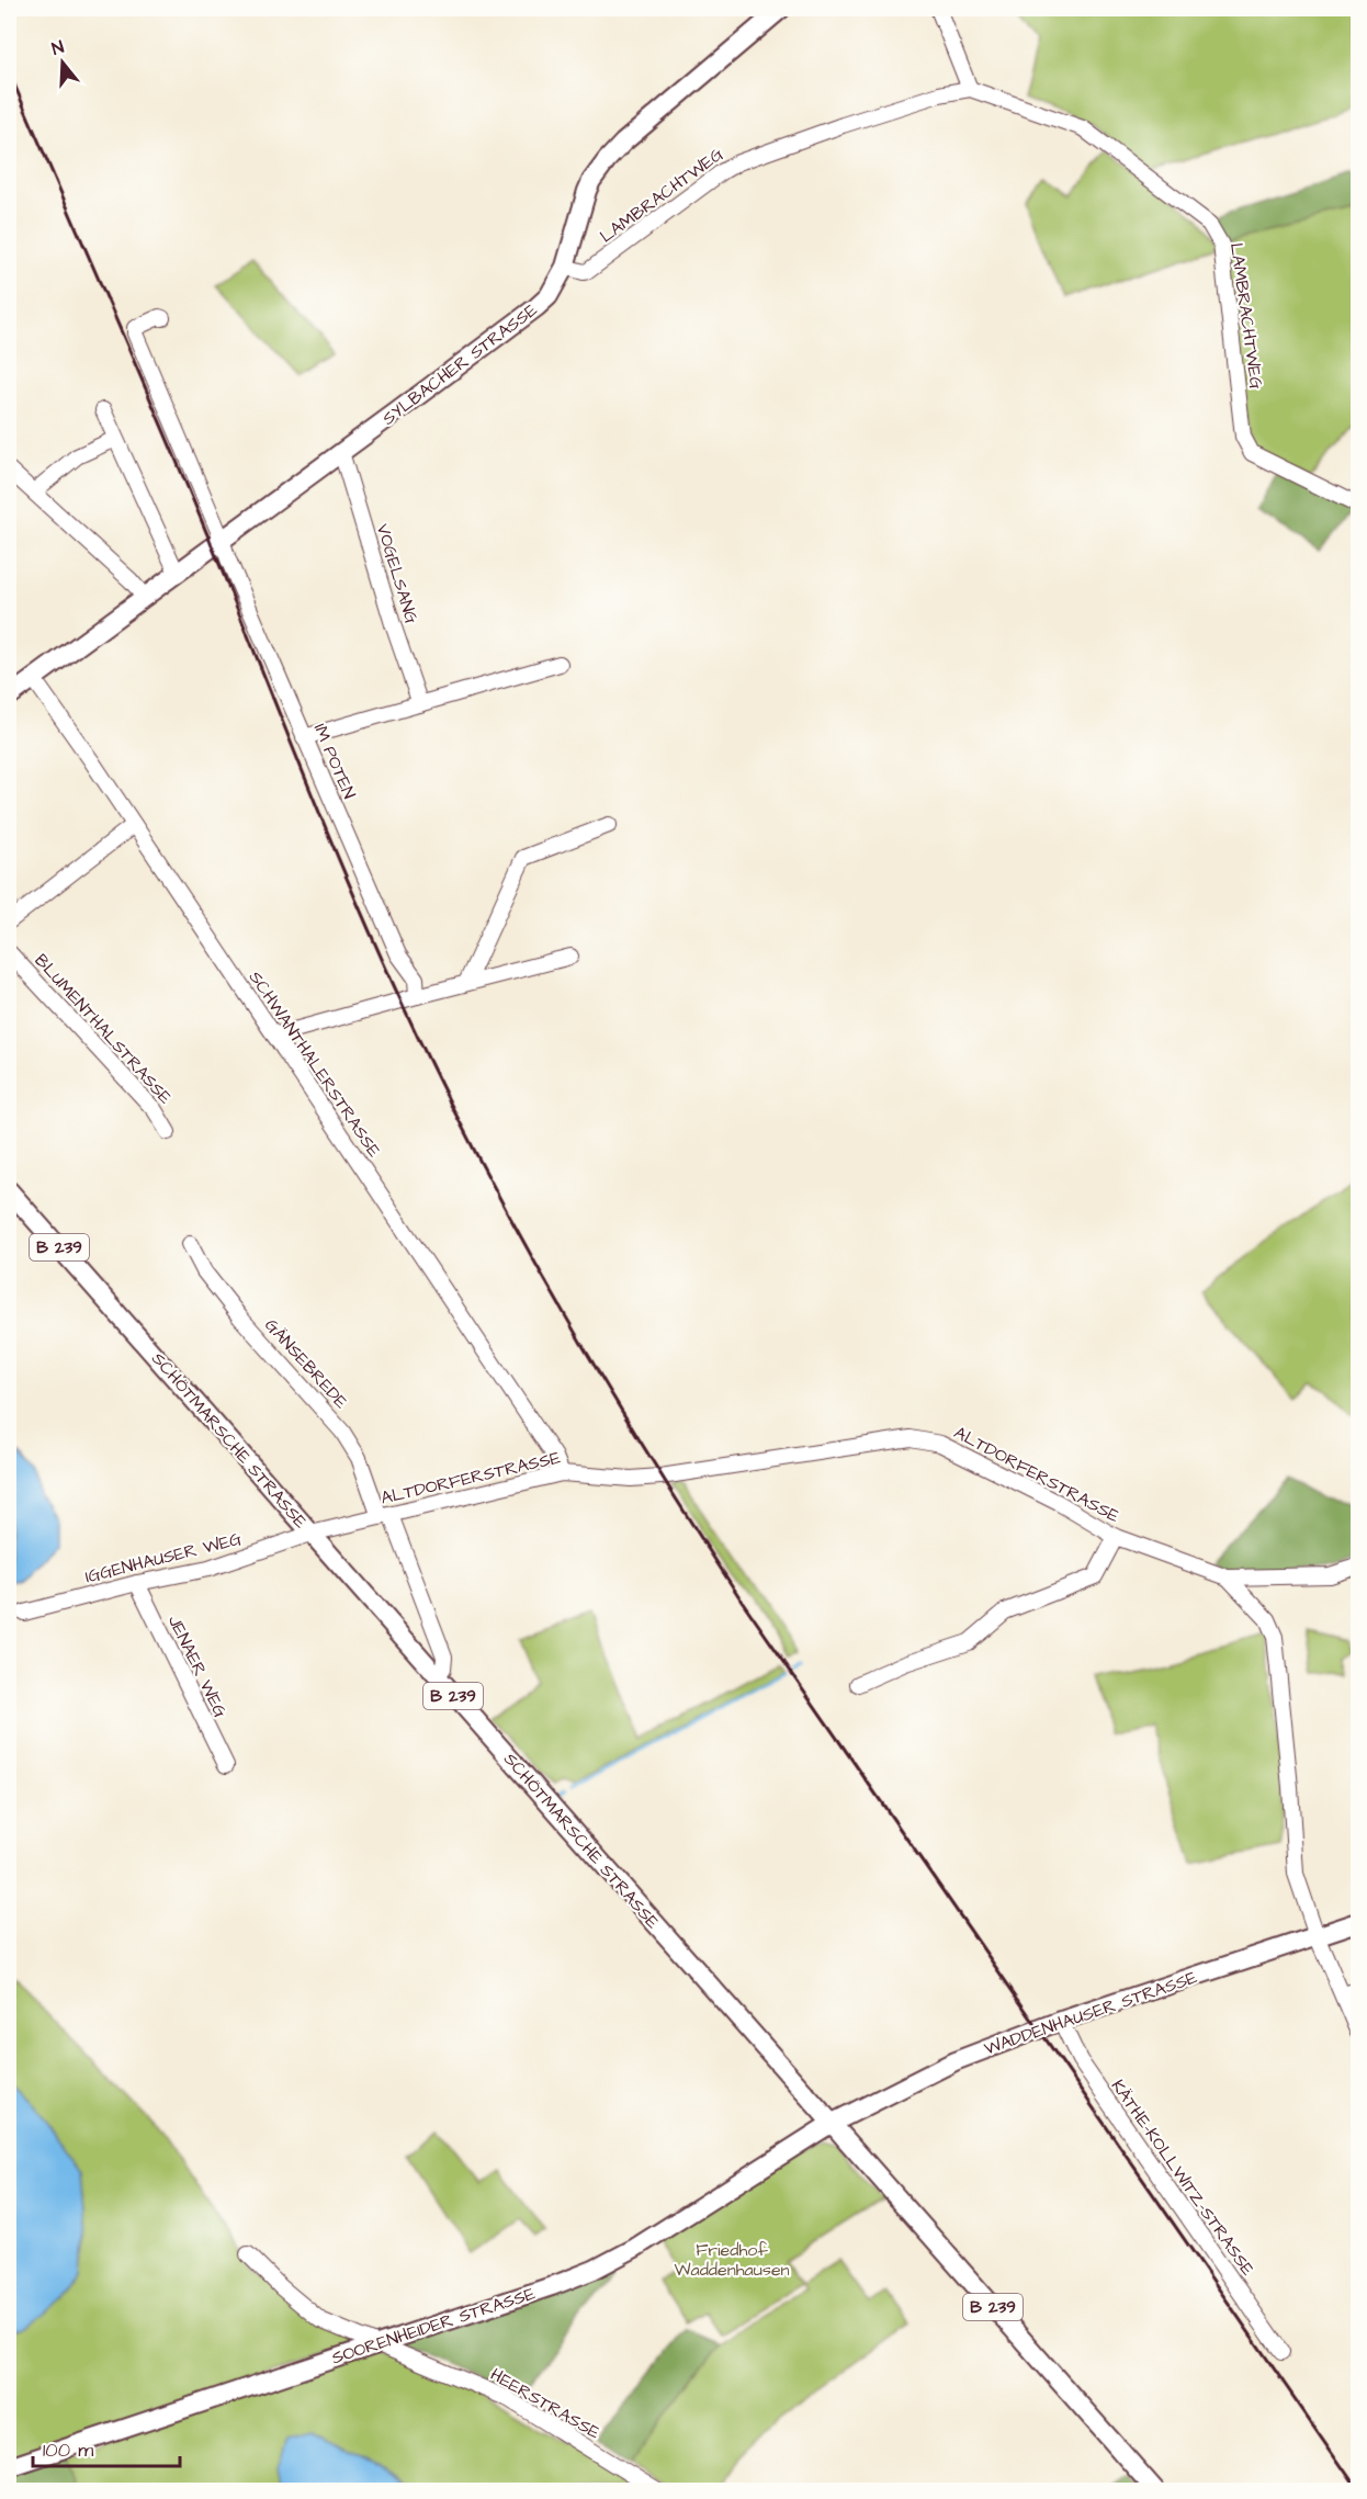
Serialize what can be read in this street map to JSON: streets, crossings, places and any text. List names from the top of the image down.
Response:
{
  "streets": {
    "main road": [
      "SYLBACHER STRASSE",
      "B 239",
      "SCHÖTMARSCHE STRASSE",
      "WADDENHAUSER STRASSE",
      "SOORENHEIDER STRASSE"
    ],
    "street": [
      "LAMBRACHTWEG",
      "VOGELSANG",
      "IM POTEN",
      "BLUMENTHALSTRASSE",
      "SCHWANTHALERSTRASSE",
      "GÄNSEBREDE",
      "ALTDORFERSTRASSE",
      "IGGENHAUSER WEG",
      "JENAER WEG",
      "KÄTHE-KOLLWITZ-STRASSE",
      "HEERSTRASSE"
    ]
  },
  "crossings": [
    ["LAMBRACHTWEG", "SYLBACHER STRASSE"],
    ["SYLBACHER STRASSE", "VOGELSANG"],
    ["SYLBACHER STRASSE", "IM POTEN"],
    ["SYLBACHER STRASSE", "SCHWANTHALERSTRASSE"],
    ["SCHWANTHALERSTRASSE", "ALTDORFERSTRASSE"],
    ["GÄNSEBREDE", "ALTDORFERSTRASSE"],
    ["SCHÖTMARSCHE STRASSE", "ALTDORFERSTRASSE"],
    ["SCHÖTMARSCHE STRASSE", "IGGENHAUSER WEG"],
    ["SCHÖTMARSCHE STRASSE", "WADDENHAUSER STRASSE"],
    ["SCHÖTMARSCHE STRASSE", "SOORENHEIDER STRASSE"],
    ["ALTDORFERSTRASSE", "IGGENHAUSER WEG"],
    ["ALTDORFERSTRASSE", "WADDENHAUSER STRASSE"],
    ["IGGENHAUSER WEG", "JENAER WEG"],
    ["WADDENHAUSER STRASSE", "KÄTHE-KOLLWITZ-STRASSE"],
    ["WADDENHAUSER STRASSE", "SOORENHEIDER STRASSE"],
    ["SOORENHEIDER STRASSE", "HEERSTRASSE"]
  ],
  "parks": ["Friedhof Waddenhausen"],
  "scale_bar": "100 m",
  "north": "top"
}
